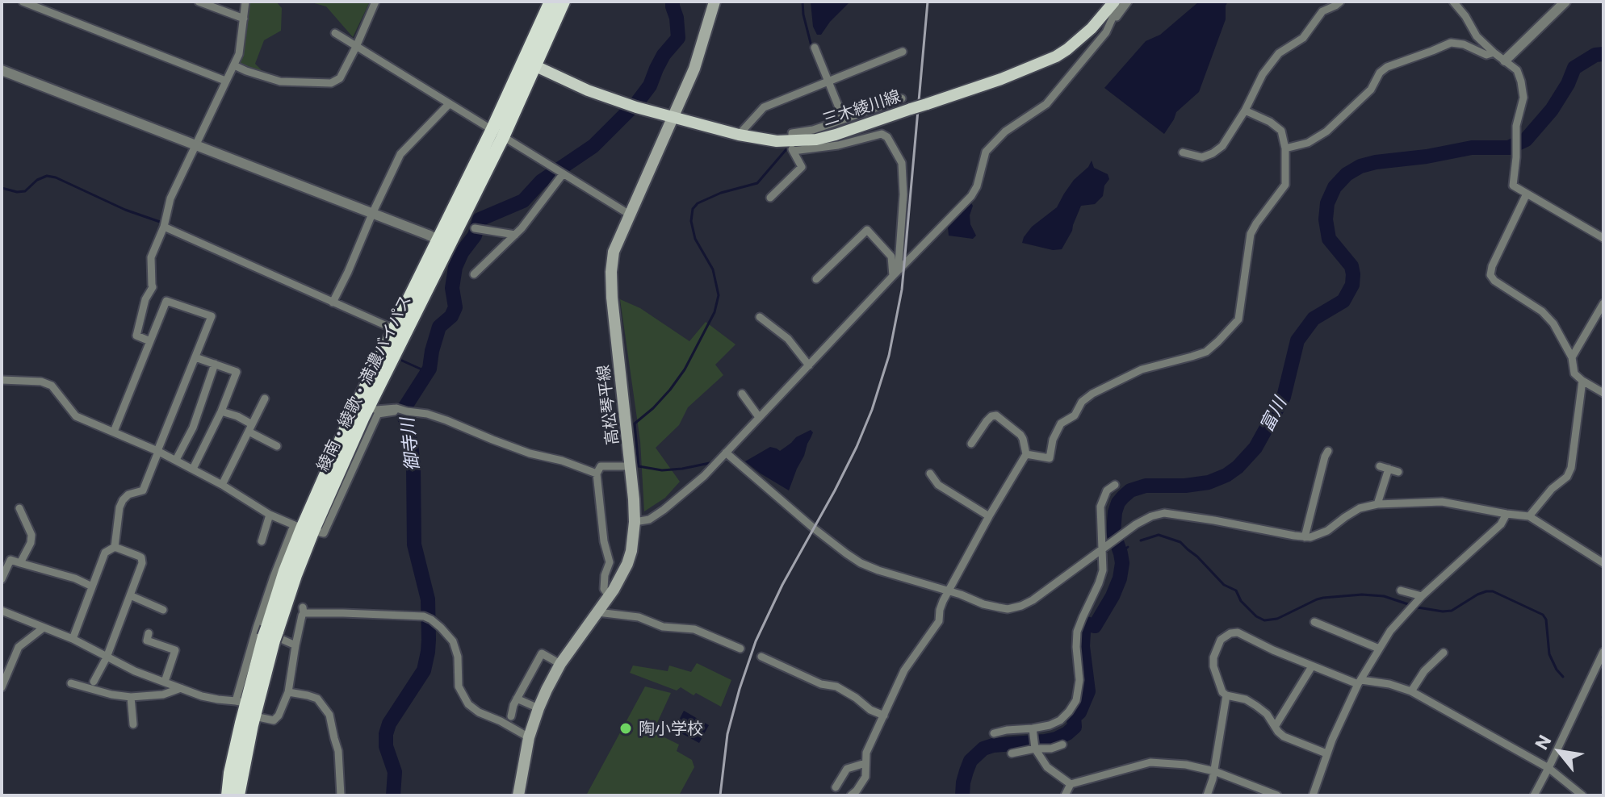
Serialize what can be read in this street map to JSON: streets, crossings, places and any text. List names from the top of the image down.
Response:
{
  "streets": {
    "highway": ["綾南・綾歌・満濃バイパス"],
    "main road": ["三木綾川線", "高松琴平線"]
  },
  "crossings": [
    ["三木綾川線", "綾南・綾歌・満濃バイパス"],
    ["三木綾川線", "高松琴平線"]
  ],
  "water": ["富川", "御寺川"],
  "places": ["陶小学校"],
  "north": "top left"
}
